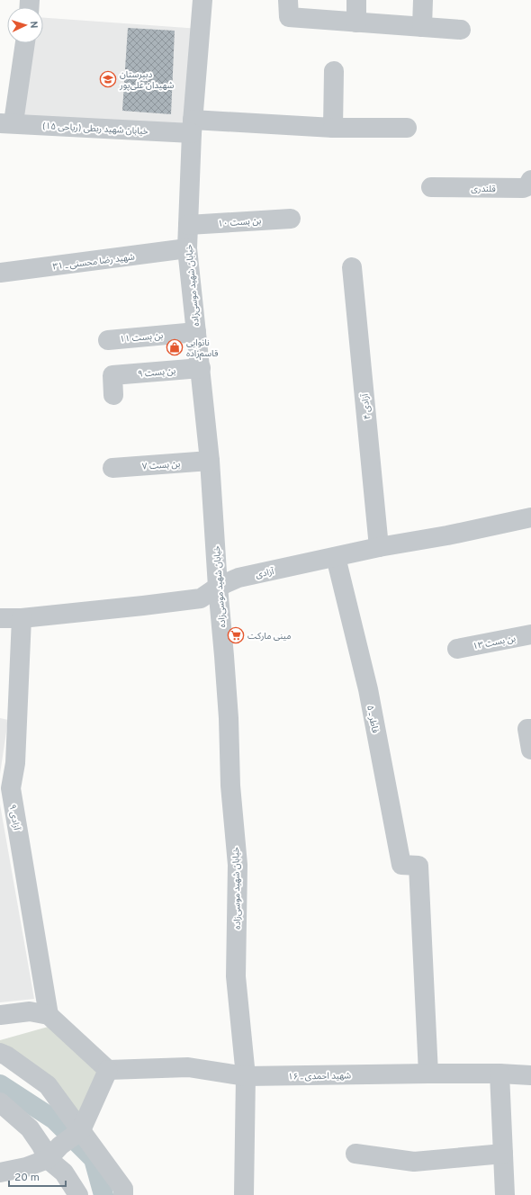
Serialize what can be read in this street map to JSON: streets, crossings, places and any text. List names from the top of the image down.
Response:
{
  "streets": {
    "street": [
      "خیابان شهید ربطی (ریاحی ۱۵)",
      "قلندری",
      "بن بست ۱۰",
      "شهید رضا محسنی ـ ۳۱",
      "خیابان شهید موسی‌زاده",
      "بن بست ۱۱",
      "بن بست ۹",
      "آزادی ۴",
      "بن بست ۷",
      "آزادی",
      "بن بست ۱۳",
      "فاطر ـ ۵",
      "آزادی ۹",
      "شهید احمدی ـ ۱۶"
    ]
  },
  "crossings": [
    ["خیابان شهید ربطی (ریاحی ۱۵)", "خیابان شهید موسی‌زاده"],
    ["بن بست ۱۰", "خیابان شهید موسی‌زاده"],
    ["شهید رضا محسنی ـ ۳۱", "خیابان شهید موسی‌زاده"],
    ["خیابان شهید موسی‌زاده", "بن بست ۱۱"],
    ["خیابان شهید موسی‌زاده", "بن بست ۹"],
    ["خیابان شهید موسی‌زاده", "بن بست ۷"],
    ["خیابان شهید موسی‌زاده", "آزادی"],
    ["خیابان شهید موسی‌زاده", "شهید احمدی ـ ۱۶"],
    ["آزادی ۴", "آزادی"],
    ["آزادی", "فاطر ـ ۵"],
    ["آزادی", "آزادی ۹"],
    ["فاطر ـ ۵", "شهید احمدی ـ ۱۶"]
  ],
  "places": {
    "school or university": ["دبیرستان شهیدان علی‌پور"],
    "shop": ["نانوایی قاسم‌زاده"],
    "supermarket": ["مینی مارکت"]
  },
  "scale_bar": "20 m",
  "north": "right"
}
